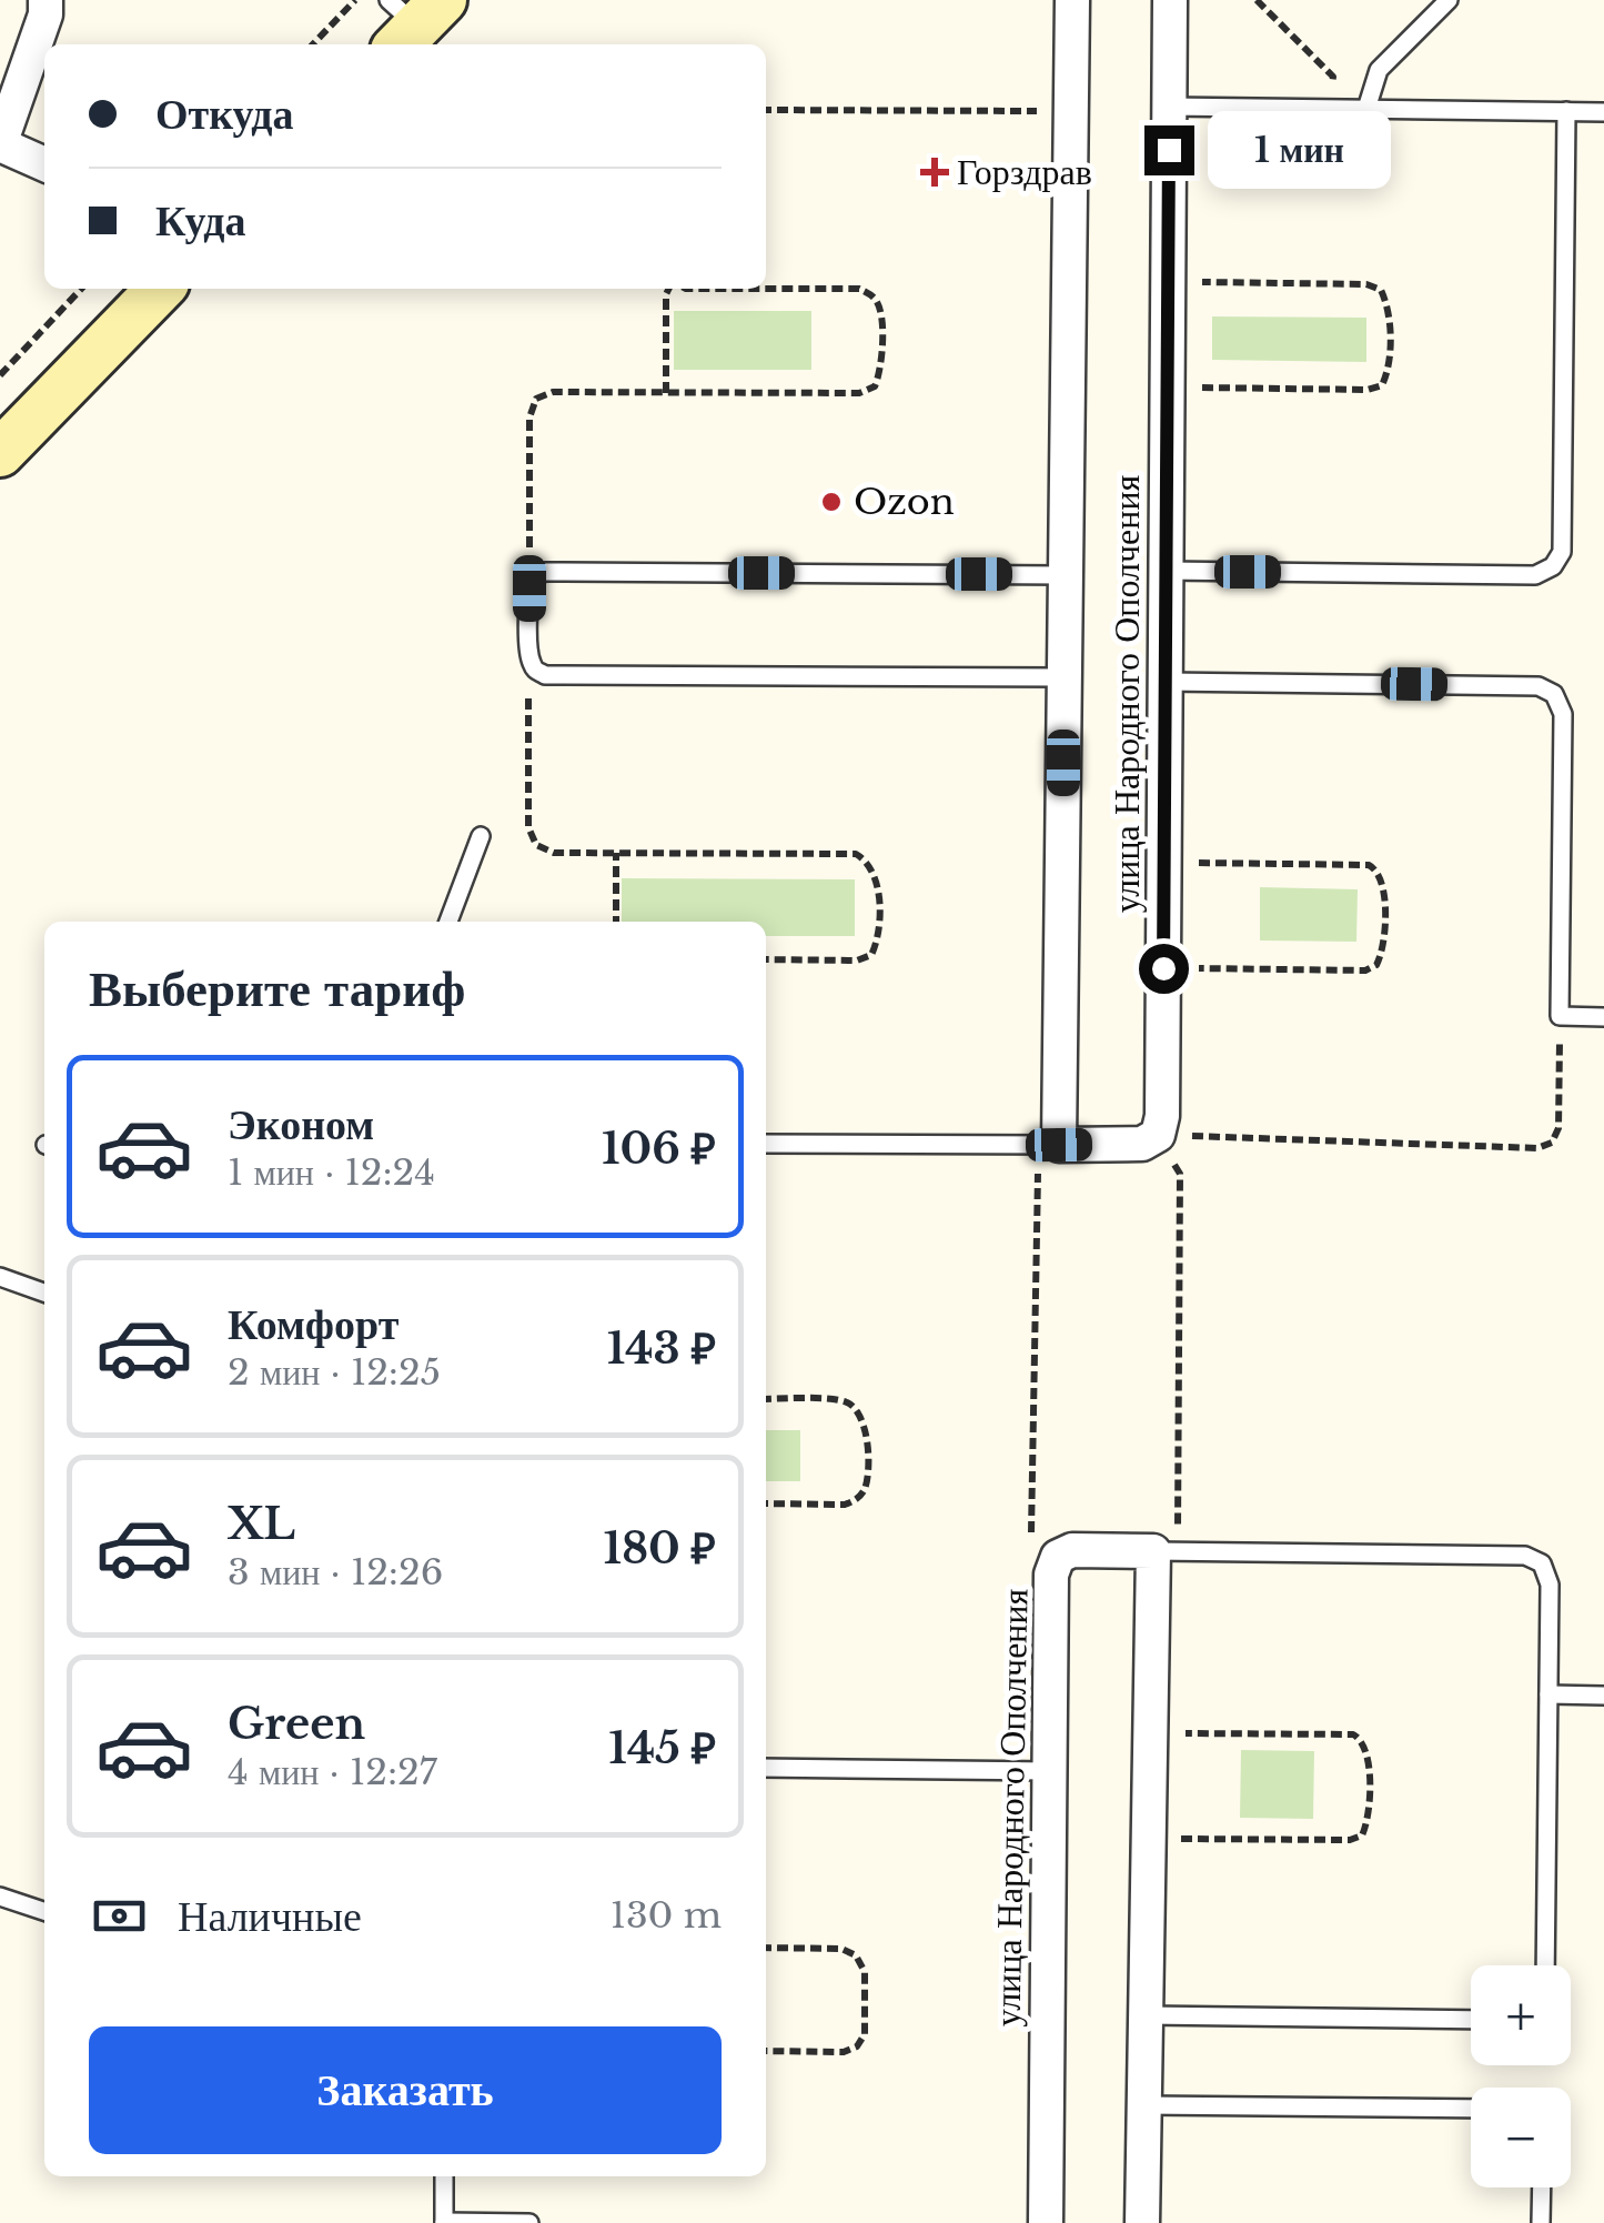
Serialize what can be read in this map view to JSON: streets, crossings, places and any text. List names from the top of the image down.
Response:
{
  "streets": {
    "street": ["улица Народного Ополчения"]
  },
  "places": {
    "health": ["Горздрав"],
    "other": ["Ozon"]
  },
  "page": {
    "banner": ["Откуда", "Куда"],
    "bubble": "1 мин",
    "heading": "Выберите тариф",
    "list": [
      {
        "name": "Эконом",
        "note": "1 мин · 12:24",
        "value": "106 ₽"
      },
      {
        "name": "Комфорт",
        "note": "2 мин · 12:25",
        "value": "143 ₽"
      },
      {
        "name": "XL",
        "note": "3 мин · 12:26",
        "value": "180 ₽"
      },
      {
        "name": "Green",
        "note": "4 мин · 12:27",
        "value": "145 ₽"
      }
    ],
    "pay": ["Наличные", "130 m"],
    "map_buttons": ["+", "−"],
    "buttons": "Заказать"
  }
}
